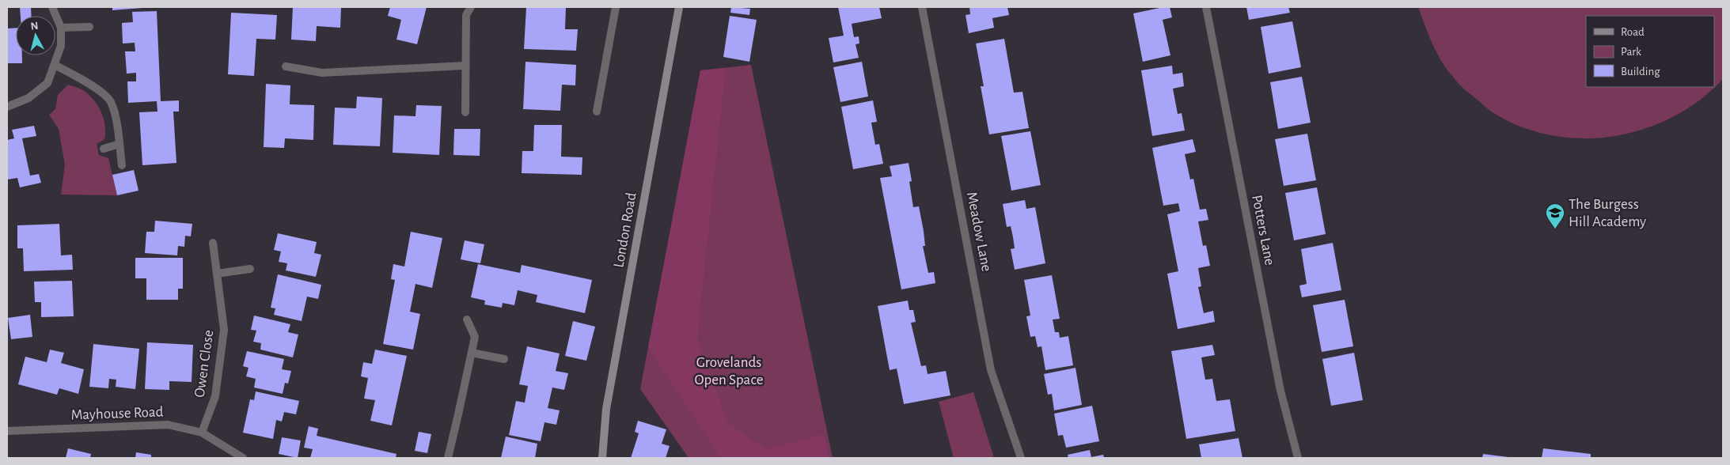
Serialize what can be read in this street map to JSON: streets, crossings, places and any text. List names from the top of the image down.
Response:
{
  "streets": {
    "main road": ["London Road"],
    "street": [
      "Potters Lane",
      "Meadow Lane",
      "Owen Close",
      "Mayhouse Road"
    ]
  },
  "crossings": [
    ["Owen Close", "Mayhouse Road"]
  ],
  "parks": ["Grovelands Open Space"],
  "places": {
    "school or university": ["The Burgess Hill Academy"]
  },
  "legend": ["Road", "Park", "Building"],
  "north": "top"
}
